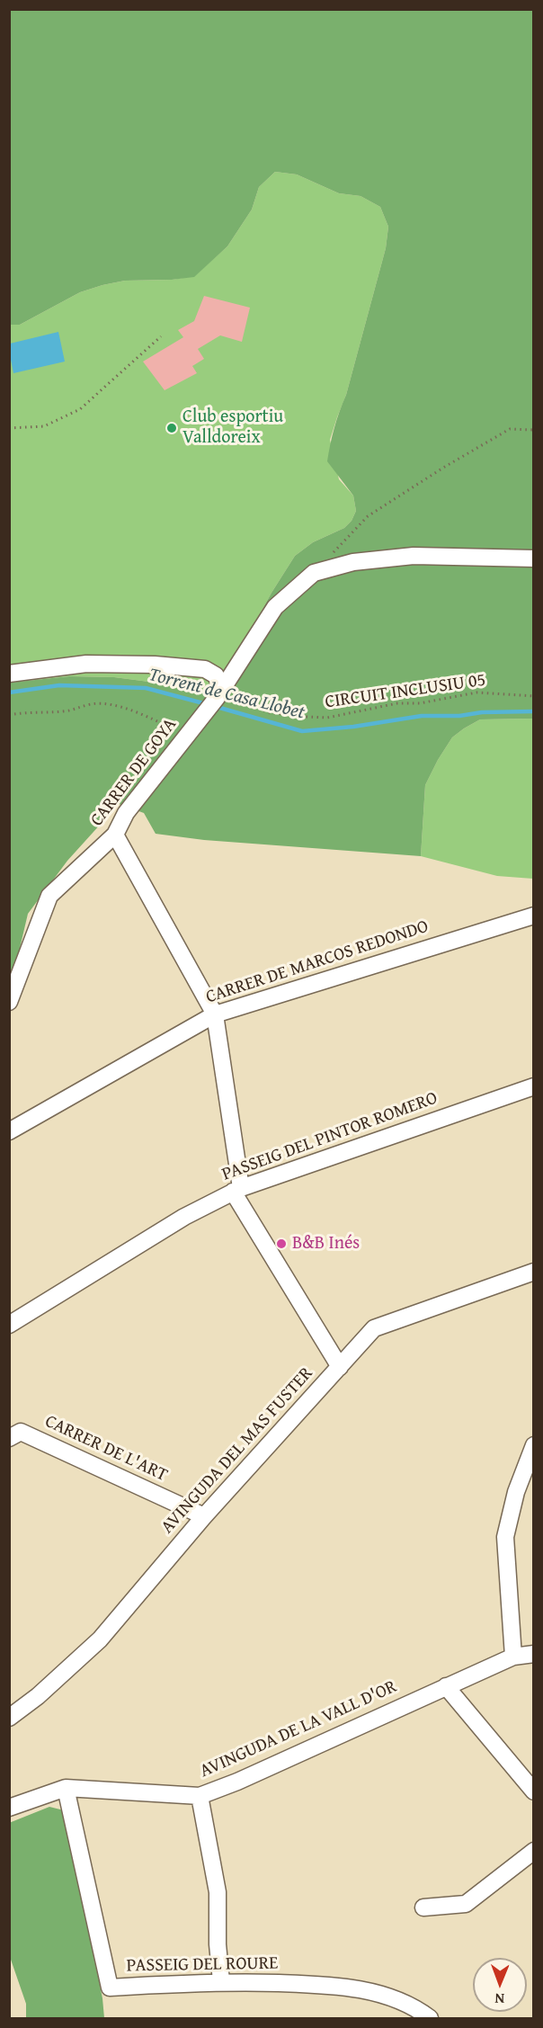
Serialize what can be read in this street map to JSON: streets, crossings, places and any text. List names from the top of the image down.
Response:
{
  "streets": {
    "street": [
      "CARRER DE GOYA",
      "CARRER DE MARCOS REDONDO",
      "PASSEIG DEL PINTOR ROMERO",
      "CARRER DE L'ART",
      "AVINGUDA DEL MAS FUSTER",
      "AVINGUDA DE LA VALL D'OR",
      "PASSEIG DEL ROURE"
    ],
    "path": ["CIRCUIT INCLUSIU 05"]
  },
  "crossings": [
    ["CIRCUIT INCLUSIU 05", "CARRER DE GOYA"],
    ["CARRER DE L'ART", "AVINGUDA DEL MAS FUSTER"],
    ["AVINGUDA DE LA VALL D'OR", "PASSEIG DEL ROURE"]
  ],
  "water": ["Torrent de Casa Llobet"],
  "places": ["Club esportiu Valldoreix", "B&B Inés"],
  "north": "bottom"
}
